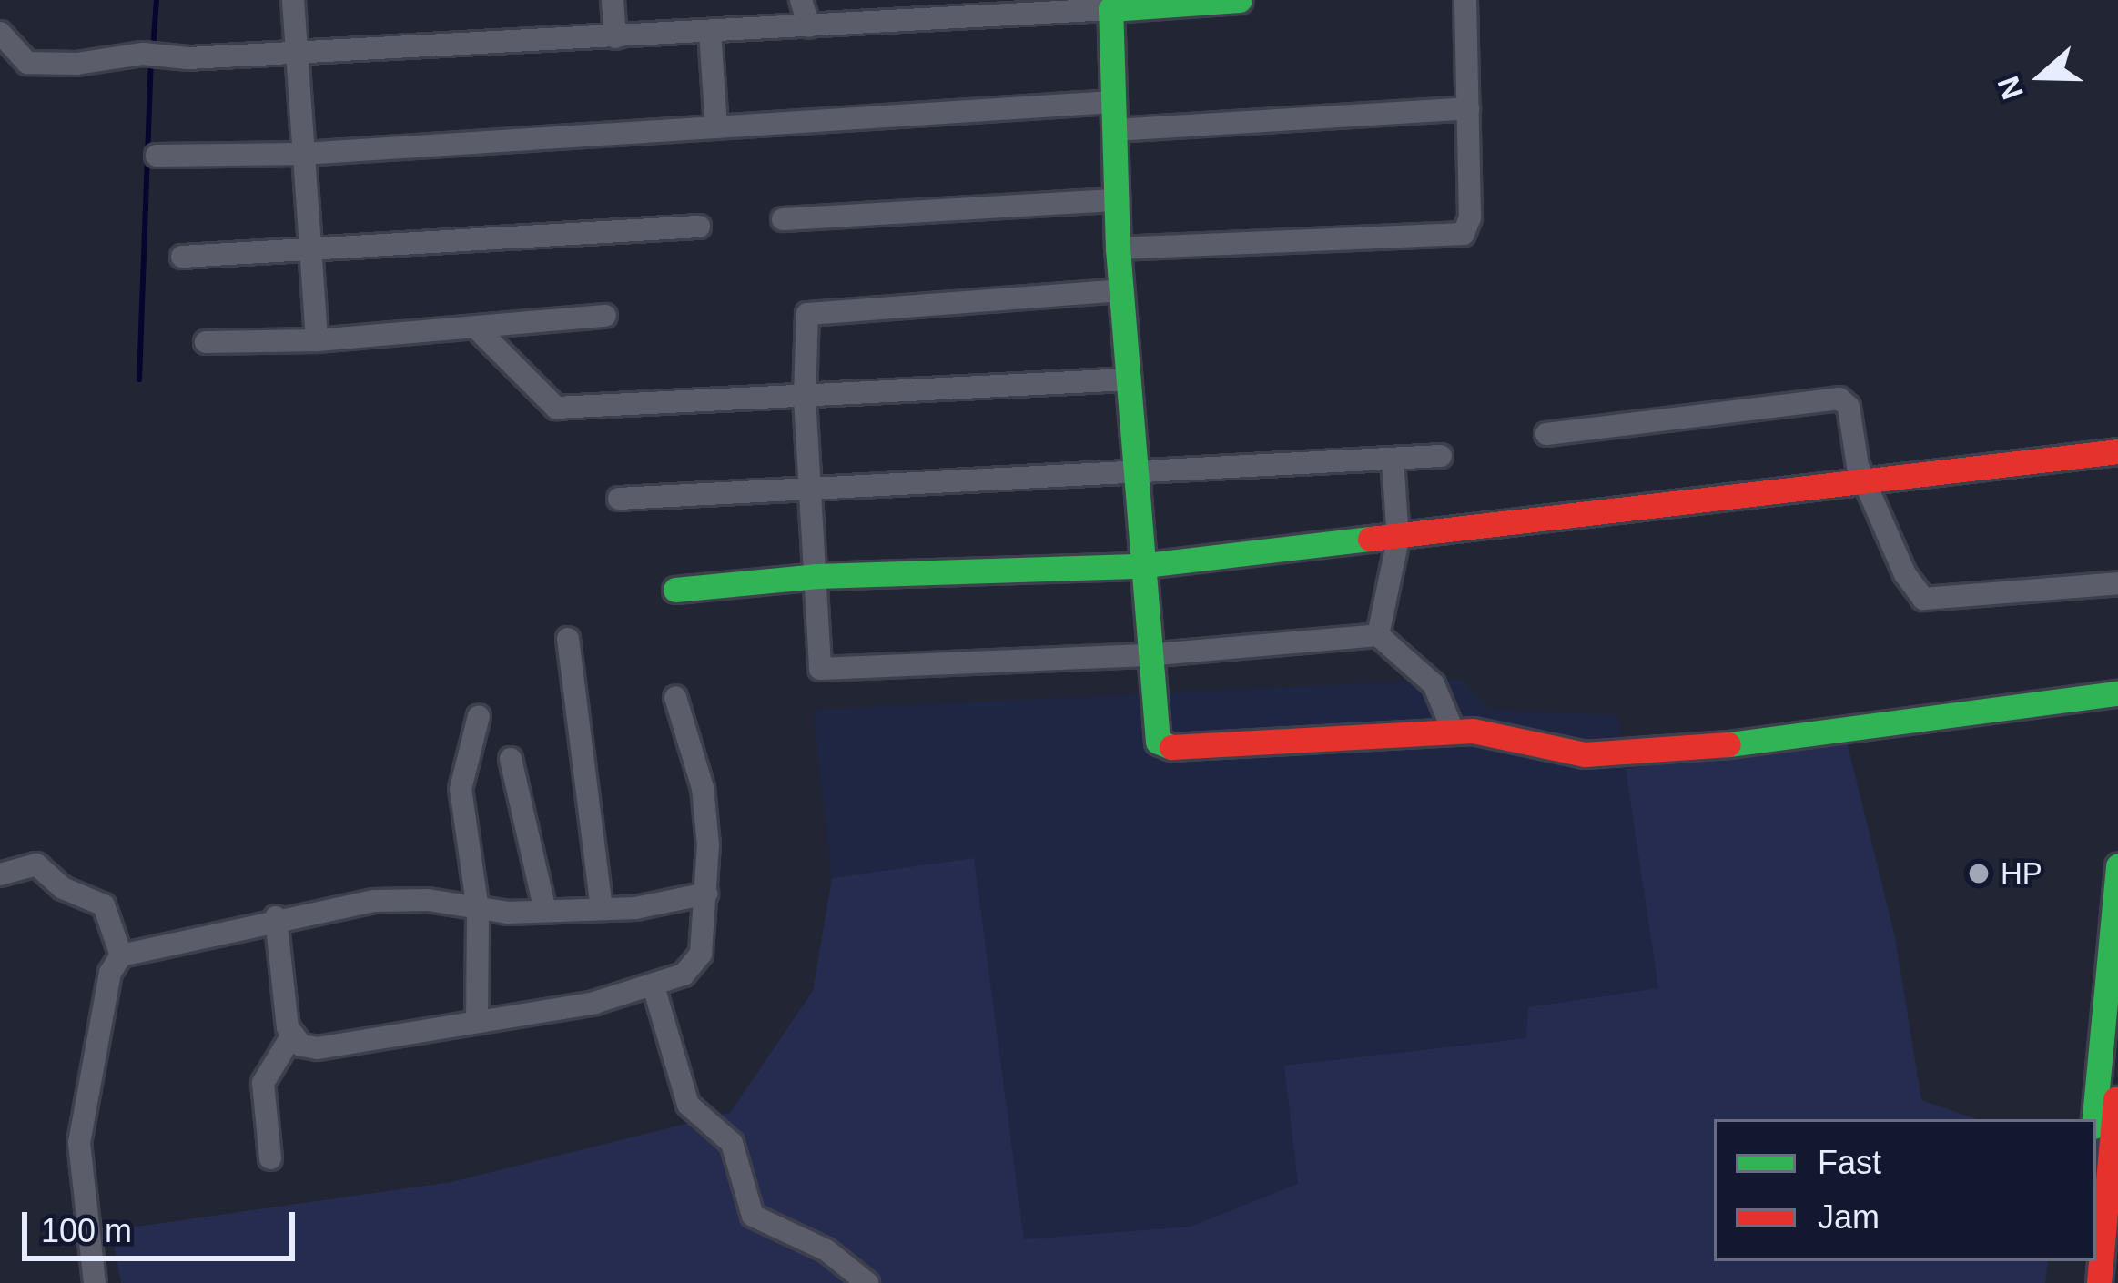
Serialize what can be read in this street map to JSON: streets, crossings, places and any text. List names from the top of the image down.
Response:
{
  "places": ["HP"],
  "legend": ["Fast", "Jam"],
  "scale_bar": "100 m",
  "north": "left"
}
